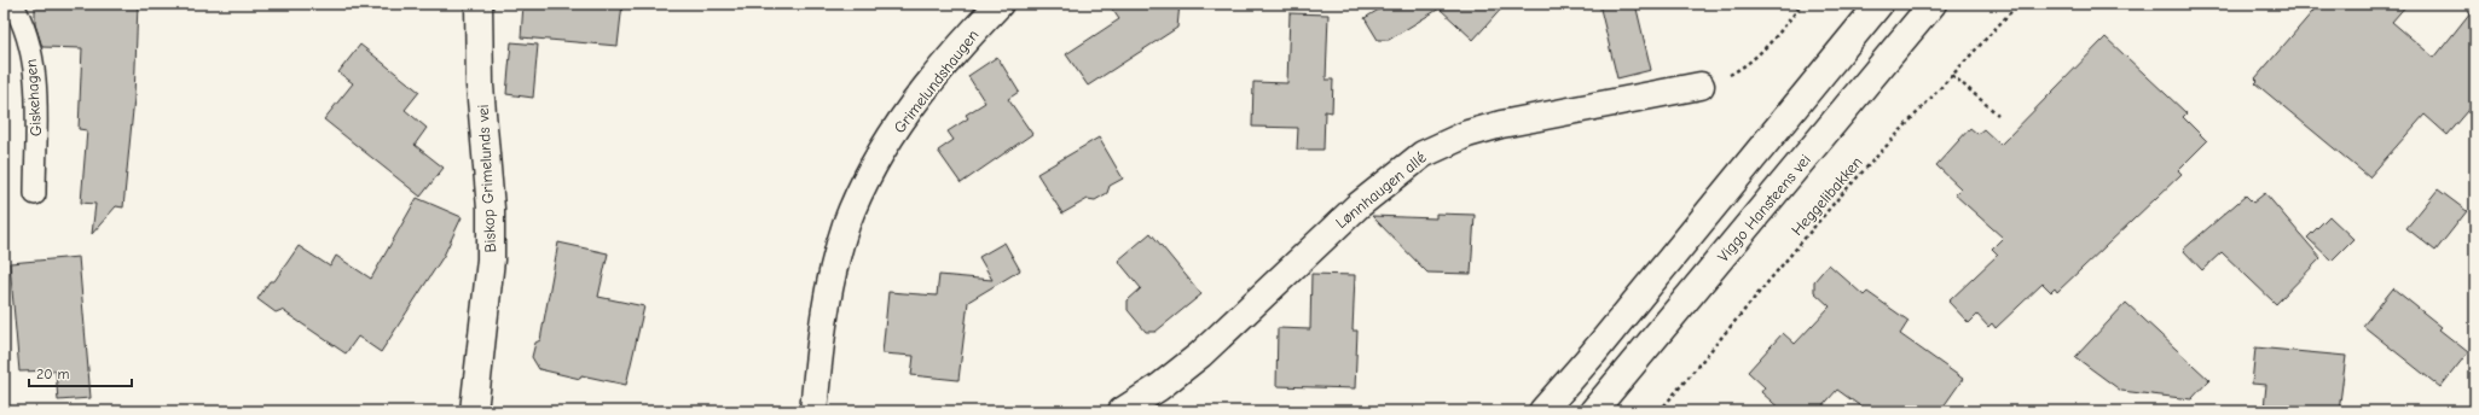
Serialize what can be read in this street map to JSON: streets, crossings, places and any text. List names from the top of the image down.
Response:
{
  "streets": {
    "main road": [
      "Grimelundshaugen",
      "Biskop Grimelunds vei",
      "Lønnhaugen allé",
      "Viggo Hansteens vei"
    ],
    "lane": ["Giskehagen"],
    "path": ["Heggelibakken"]
  },
  "scale_bar": "20 m"
}
